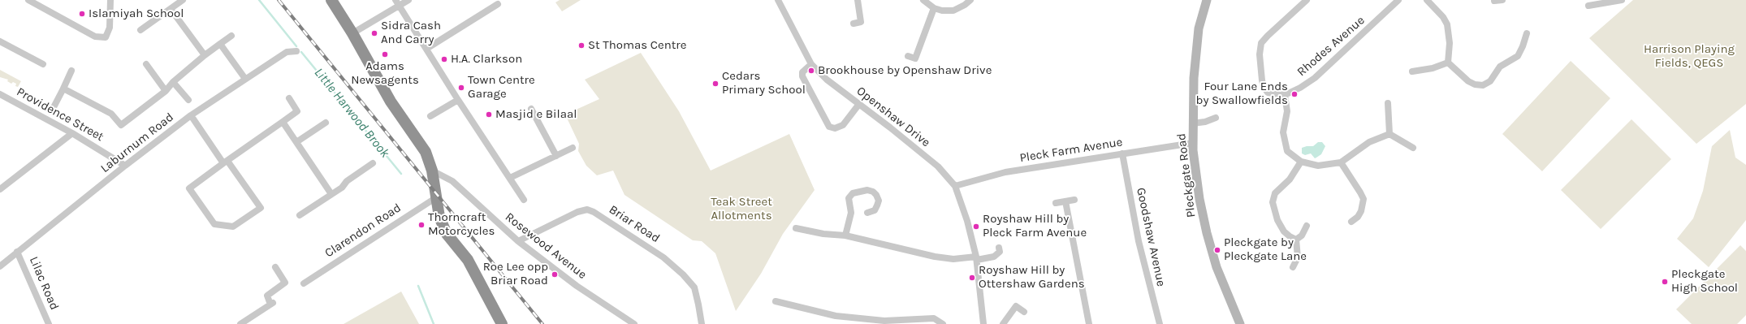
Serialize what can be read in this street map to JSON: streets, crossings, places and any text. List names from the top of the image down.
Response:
{
  "streets": {
    "main road": ["Pleckgate Road"],
    "street": [
      "Rhodes Avenue",
      "Providence Street",
      "Openshaw Drive",
      "Laburnum Road",
      "Pleck Farm Avenue",
      "Briar Road",
      "Clarendon Road",
      "Goodshaw Avenue",
      "Rosewood Avenue",
      "Lilac Road"
    ]
  },
  "crossings": [
    ["Providence Street", "Laburnum Road"],
    ["Openshaw Drive", "Pleck Farm Avenue"],
    ["Laburnum Road", "Lilac Road"],
    ["Pleck Farm Avenue", "Pleckgate Road"],
    ["Pleck Farm Avenue", "Goodshaw Avenue"],
    ["Briar Road", "Rosewood Avenue"]
  ],
  "water": ["Little Harwood Brook"],
  "parks": ["Harrison Playing Fields, QEGS", "Teak Street Allotments"],
  "places": [
    "Islamiyah School",
    "Sidra Cash And Carry",
    "St Thomas Centre",
    "Adams Newsagents",
    "H.A. Clarkson",
    "Brookhouse by Openshaw Drive",
    "Cedars Primary School",
    "Town Centre Garage",
    "Four Lane Ends by Swallowfields",
    "Masjid e Bilaal",
    "Thorncraft Motorcycles",
    "Royshaw Hill by Pleck Farm Avenue",
    "Pleckgate by Pleckgate Lane",
    "Roe Lee opp Briar Road",
    "Royshaw Hill by Ottershaw Gardens",
    "Pleckgate High School"
  ]
}
